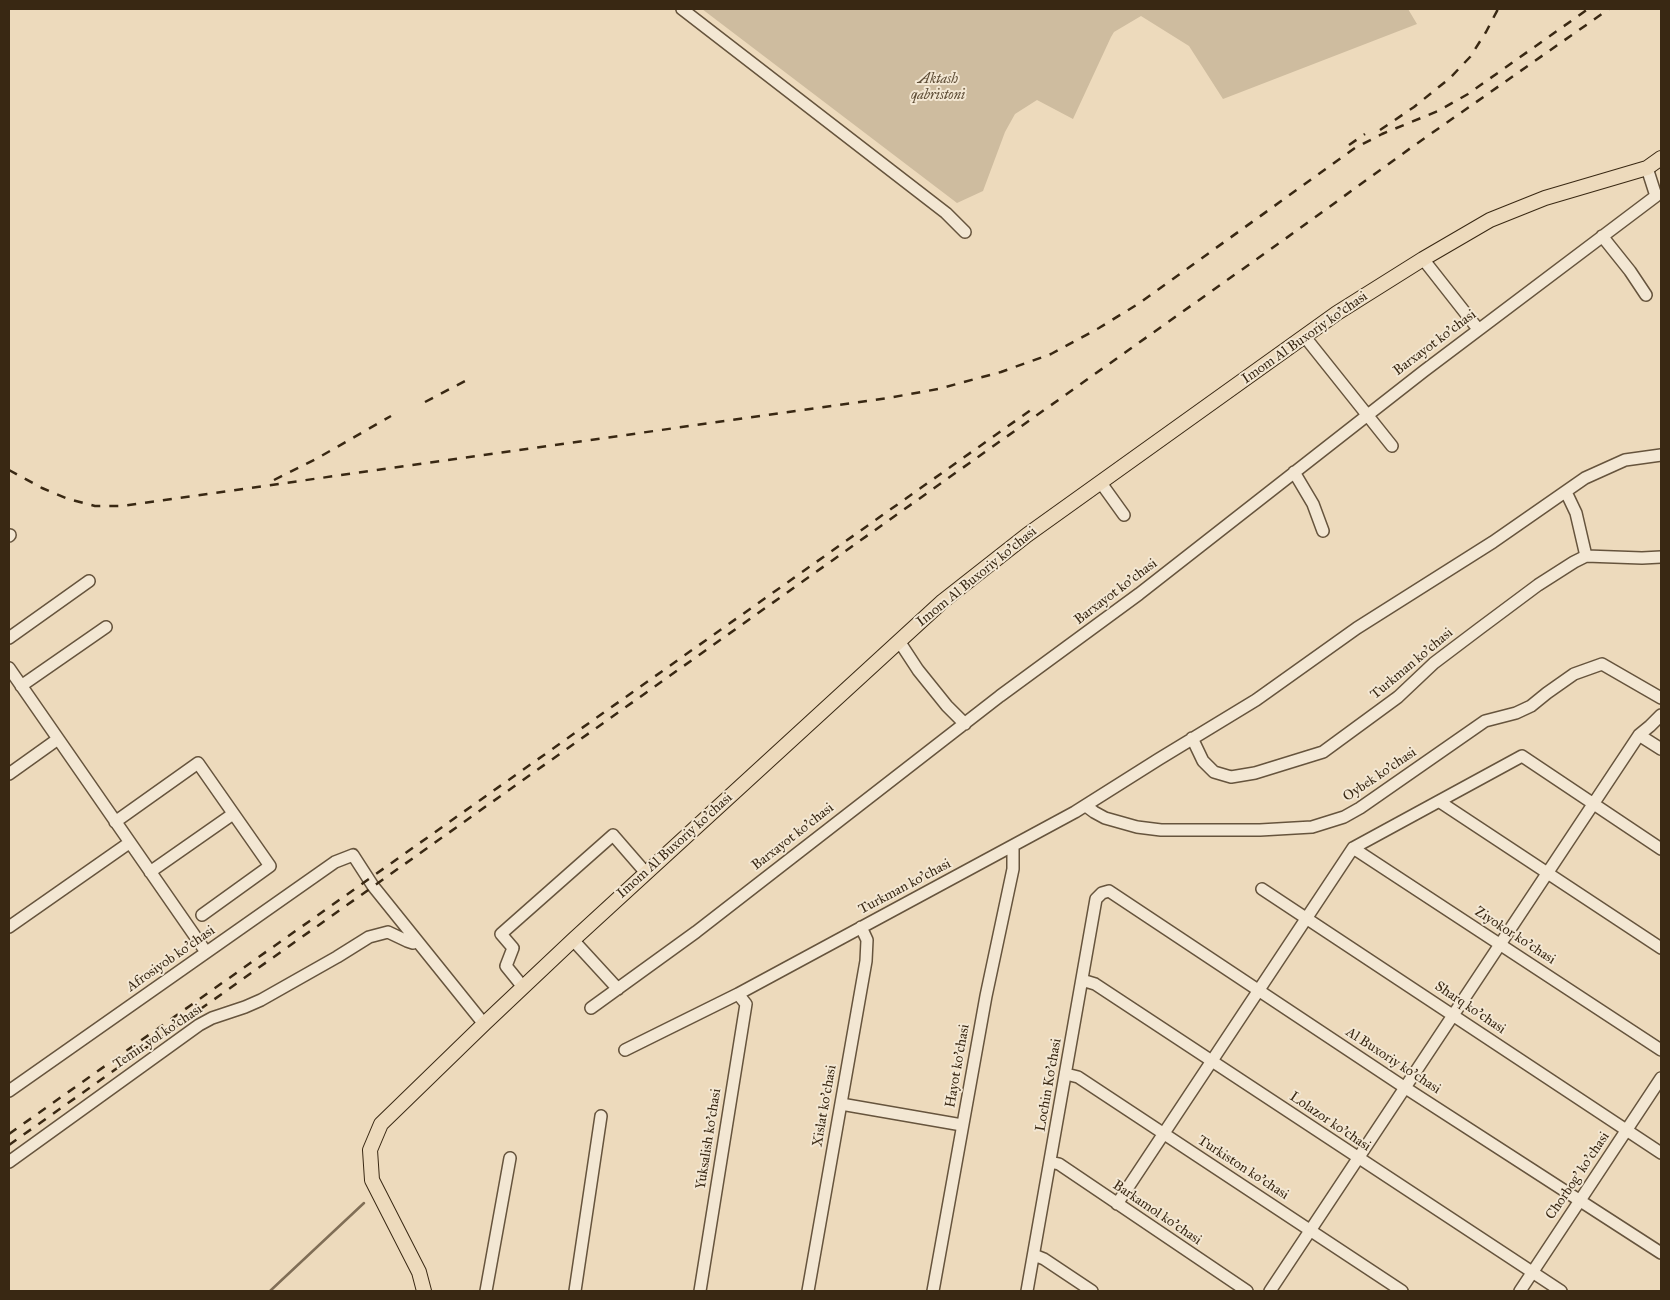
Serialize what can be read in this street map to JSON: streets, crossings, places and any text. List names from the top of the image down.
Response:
{
  "streets": {
    "main road": ["Imom Al Buxoriy ko'chasi"],
    "street": [
      "Barxayot ko'chasi",
      "Turkman ko'chasi",
      "Oybek ko'chasi",
      "Ziyokor ko'chasi",
      "Afrosiyob ko'chasi",
      "Sharq ko'chasi",
      "Temir yol ko'chasi",
      "Al Buxoriy ko'chasi",
      "Hayot ko'chasi",
      "Lochin Ko'chasi",
      "Xislat ko'chasi",
      "Lolazor ko'chasi",
      "Yuksalish ko'chasi",
      "Turkiston ko'chasi",
      "Chorbog' ko'chasi",
      "Barkamol ko'chasi"
    ]
  },
  "crossings": [
    ["Turkman ko'chasi", "Oybek ko'chasi"],
    ["Turkman ko'chasi", "Hayot ko'chasi"],
    ["Turkman ko'chasi", "Xislat ko'chasi"],
    ["Turkman ko'chasi", "Yuksalish ko'chasi"],
    ["Afrosiyob ko'chasi", "Temir yol ko'chasi"],
    ["Sharq ko'chasi", "Chorbog' ko'chasi"],
    ["Al Buxoriy ko'chasi", "Lochin Ko'chasi"],
    ["Al Buxoriy ko'chasi", "Chorbog' ko'chasi"],
    ["Lochin Ko'chasi", "Lolazor ko'chasi"],
    ["Lochin Ko'chasi", "Turkiston ko'chasi"],
    ["Lochin Ko'chasi", "Barkamol ko'chasi"],
    ["Lolazor ko'chasi", "Chorbog' ko'chasi"]
  ],
  "parks": ["Aktash qabristoni"]
}
